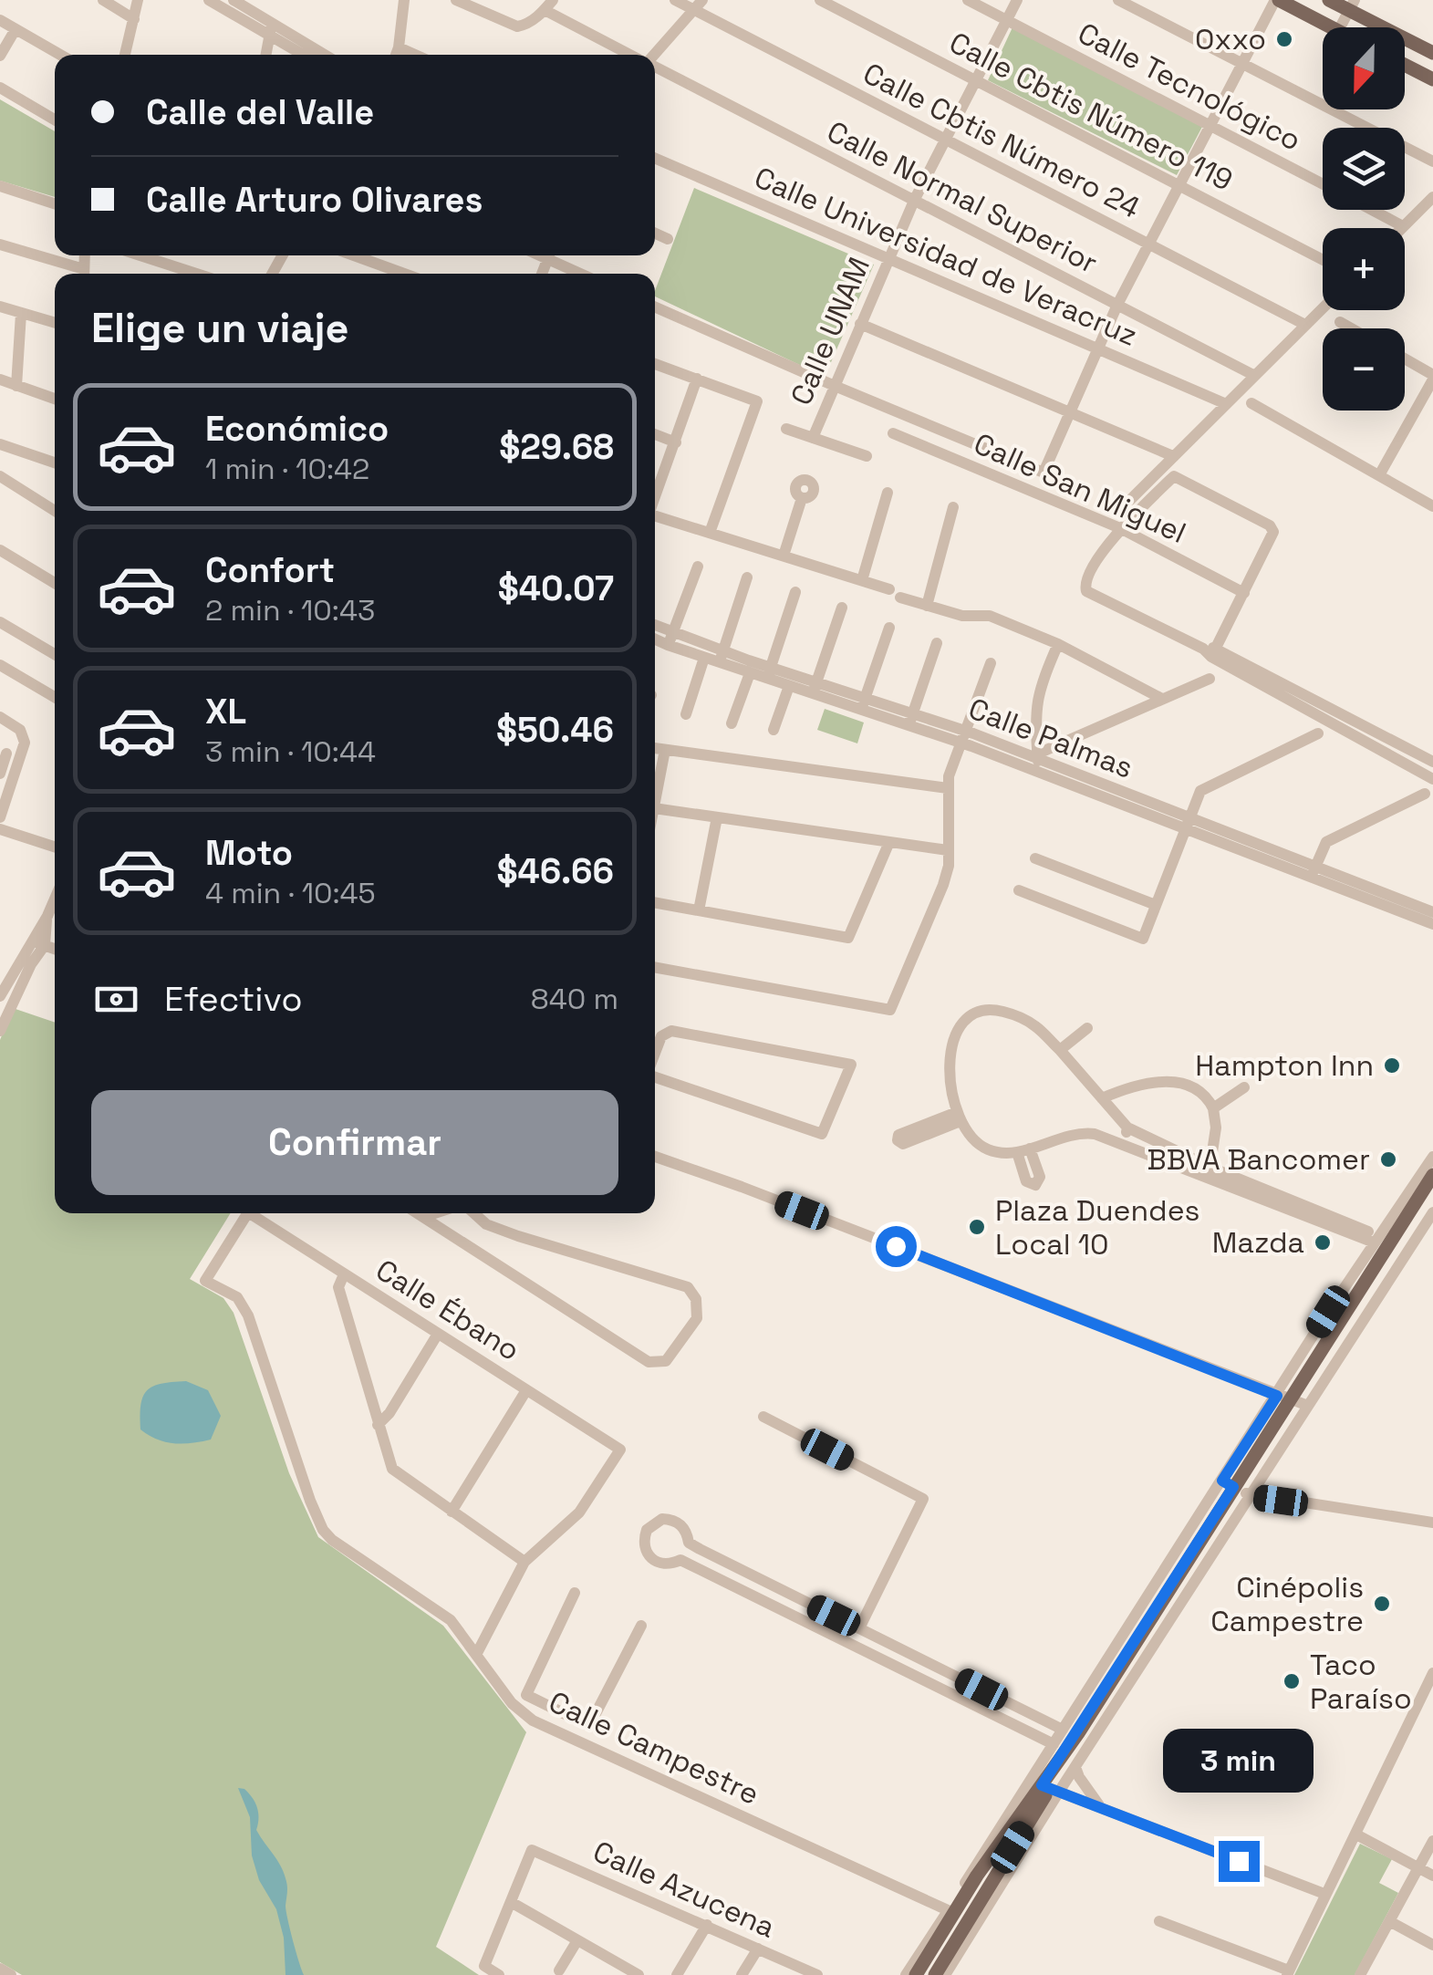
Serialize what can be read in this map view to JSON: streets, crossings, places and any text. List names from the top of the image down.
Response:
{
  "streets": {
    "street": [
      "Calle Tecnológico",
      "Calle Cbtis Número 119",
      "Calle Cbtis Número 24",
      "Calle Normal Superior",
      "Calle Universidad de Veracruz",
      "Calle UNAM",
      "Calle San Miguel",
      "Calle Palmas",
      "Calle Ébano",
      "Calle Campestre",
      "Calle Azucena"
    ]
  },
  "crossings": [
    ["Calle Tecnológico", "Calle UNAM"],
    ["Calle Cbtis Número 119", "Calle UNAM"],
    ["Calle Cbtis Número 24", "Calle UNAM"],
    ["Calle Normal Superior", "Calle UNAM"],
    ["Calle Universidad de Veracruz", "Calle UNAM"]
  ],
  "places": [
    "Oxxo",
    "Hampton Inn",
    "BBVA Bancomer",
    "Plaza Duendes Local 10",
    "Mazda",
    "Cinépolis Campestre",
    "Taco Paraíso"
  ],
  "north": "bottom",
  "page": {
    "map_buttons": ["+", "−"],
    "banner": ["Calle del Valle", "Calle Arturo Olivares"],
    "heading": "Elige un viaje",
    "list": [
      {
        "name": "Económico",
        "note": "1 min · 10:42",
        "value": "$29.68"
      },
      {
        "name": "Confort",
        "note": "2 min · 10:43",
        "value": "$40.07"
      },
      {
        "name": "XL",
        "note": "3 min · 10:44",
        "value": "$50.46"
      },
      {
        "name": "Moto",
        "note": "4 min · 10:45",
        "value": "$46.66"
      }
    ],
    "pay": ["Efectivo", "840 m"],
    "buttons": "Confirmar",
    "bubble": "3 min"
  }
}
